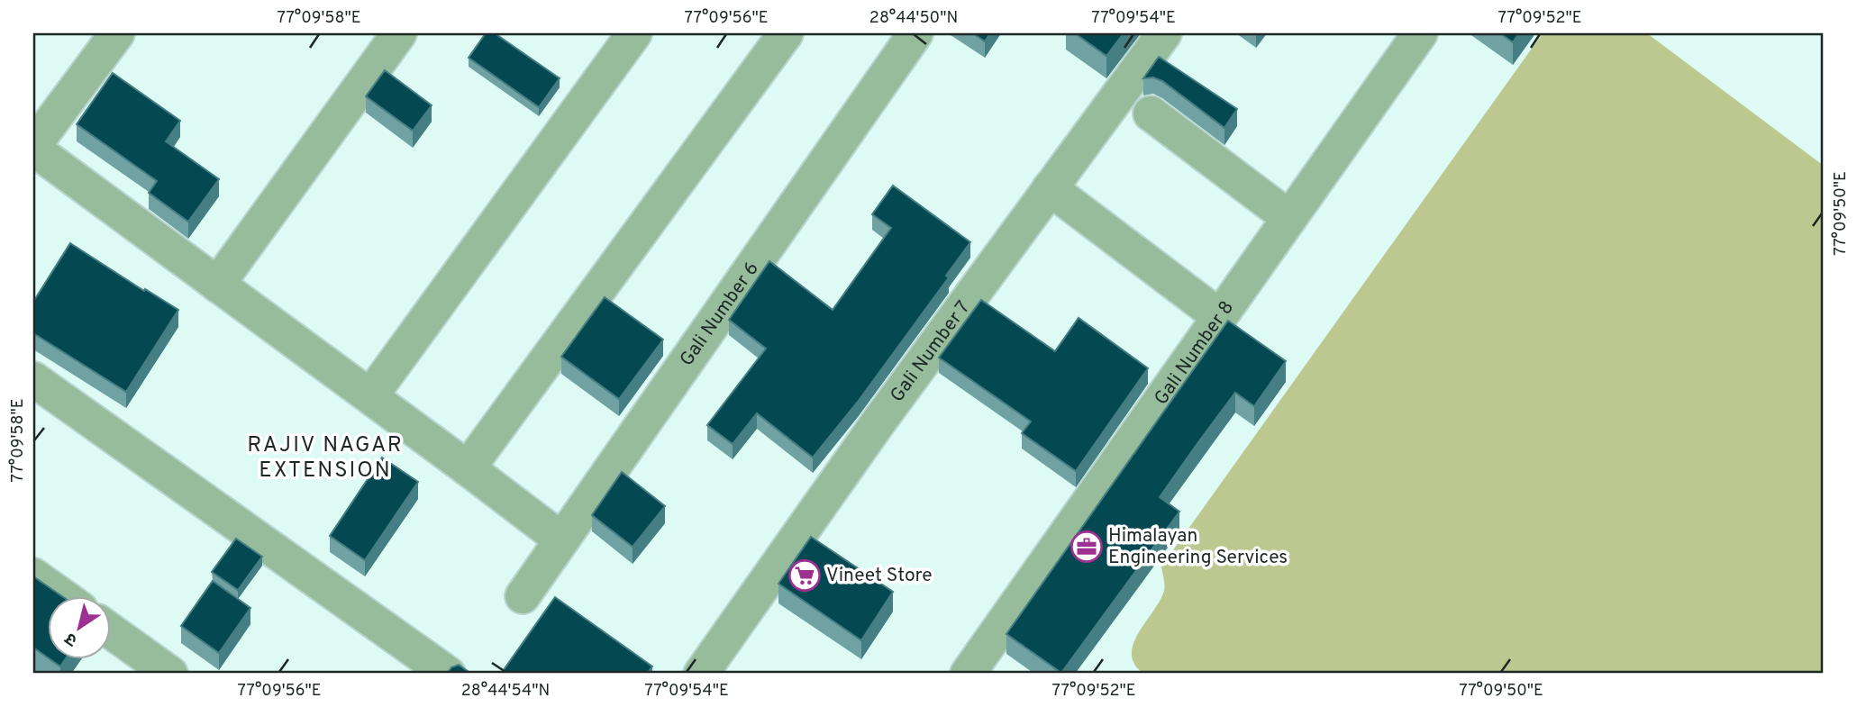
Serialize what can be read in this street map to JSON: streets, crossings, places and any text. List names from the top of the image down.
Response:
{
  "streets": {
    "street": ["Gali Number 6", "Gali Number 7", "Gali Number 8"]
  },
  "districts": ["RAJIV NAGAR EXTENSION"],
  "places": {
    "office": ["Himalayan Engineering Services"],
    "supermarket": ["Vineet Store"]
  },
  "north": "bottom left",
  "coordinates": [
    "77°09'58\"E",
    "77°09'56\"E",
    "28°44'50\"N",
    "77°09'54\"E",
    "77°09'52\"E",
    "77°09'50\"E",
    "28°44'54\"N"
  ]
}
